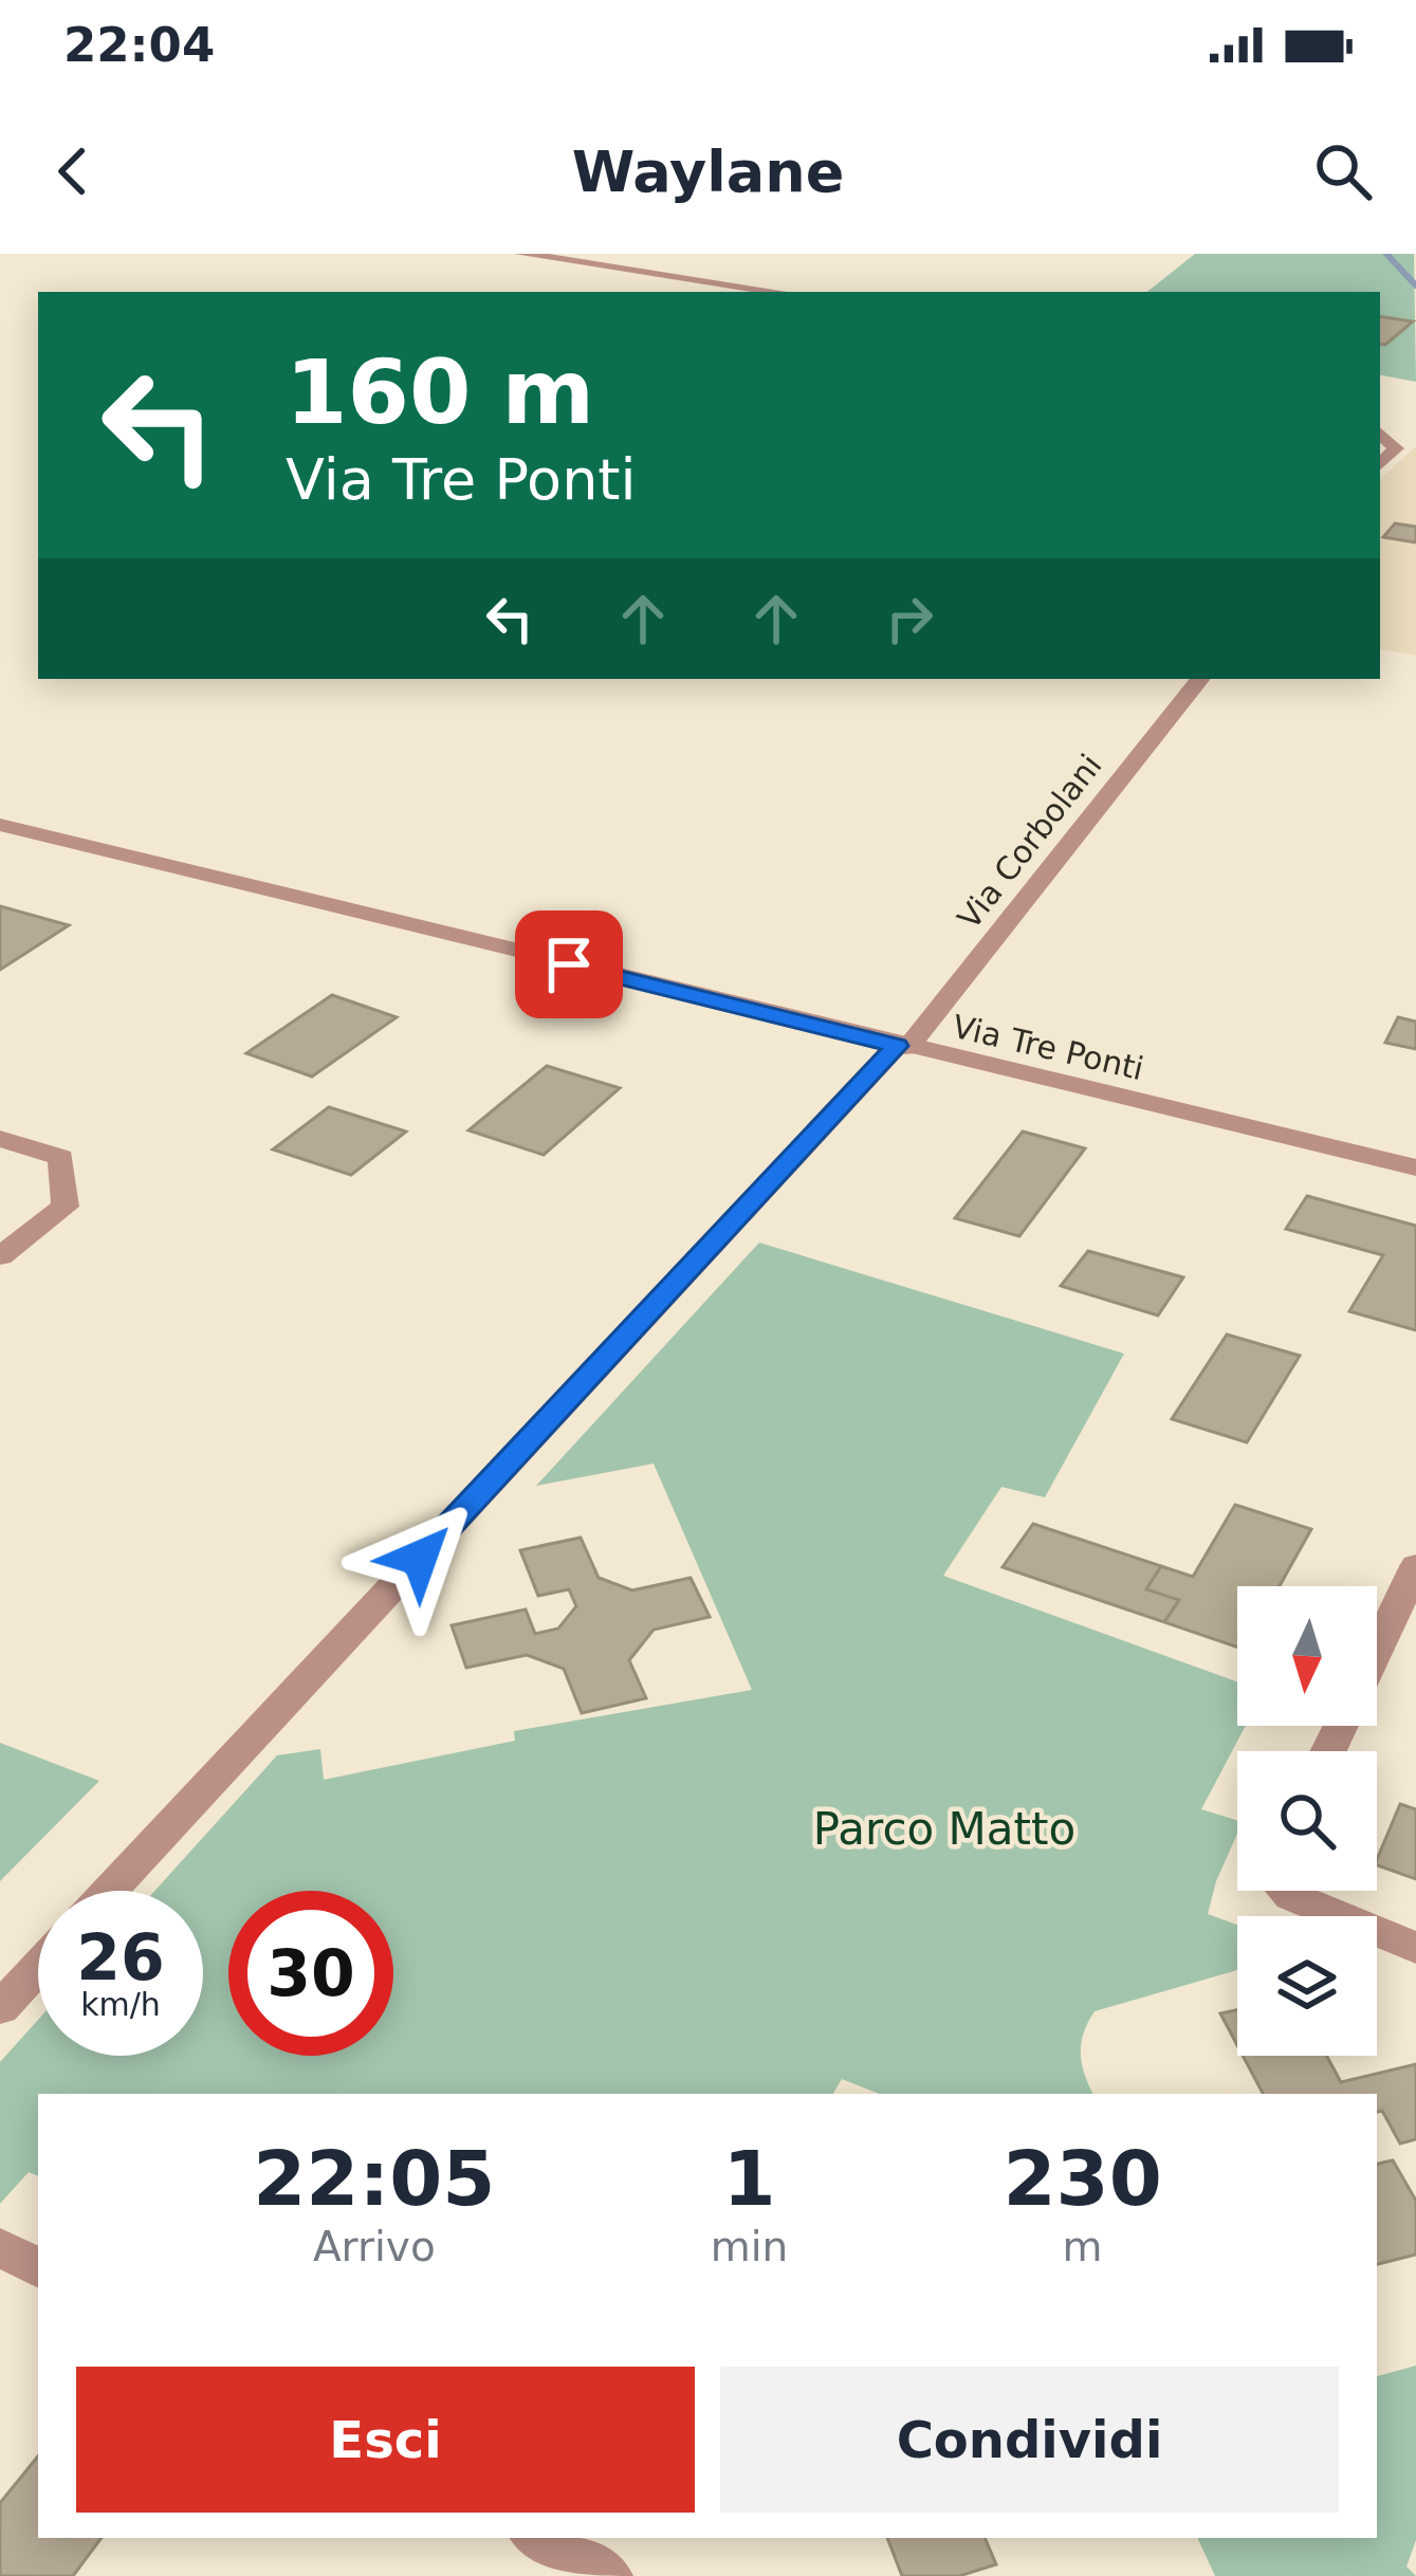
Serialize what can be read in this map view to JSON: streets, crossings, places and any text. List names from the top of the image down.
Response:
{
  "streets": {
    "street": ["Via Corbolani", "Via Tre Ponti"]
  },
  "crossings": [
    ["Via Corbolani", "Via Tre Ponti"]
  ],
  "parks": ["Parco Matto"],
  "north": "bottom",
  "page": {
    "status": "22:04",
    "header": "Waylane",
    "turn": ["160 m", "Via Tre Ponti"],
    "speed": "26 km/h",
    "limit": "30",
    "eta": [
      "22:05",
      "Arrivo",
      "1",
      "min",
      "230",
      "m"
    ],
    "buttons": ["Esci", "Condividi"]
  }
}
